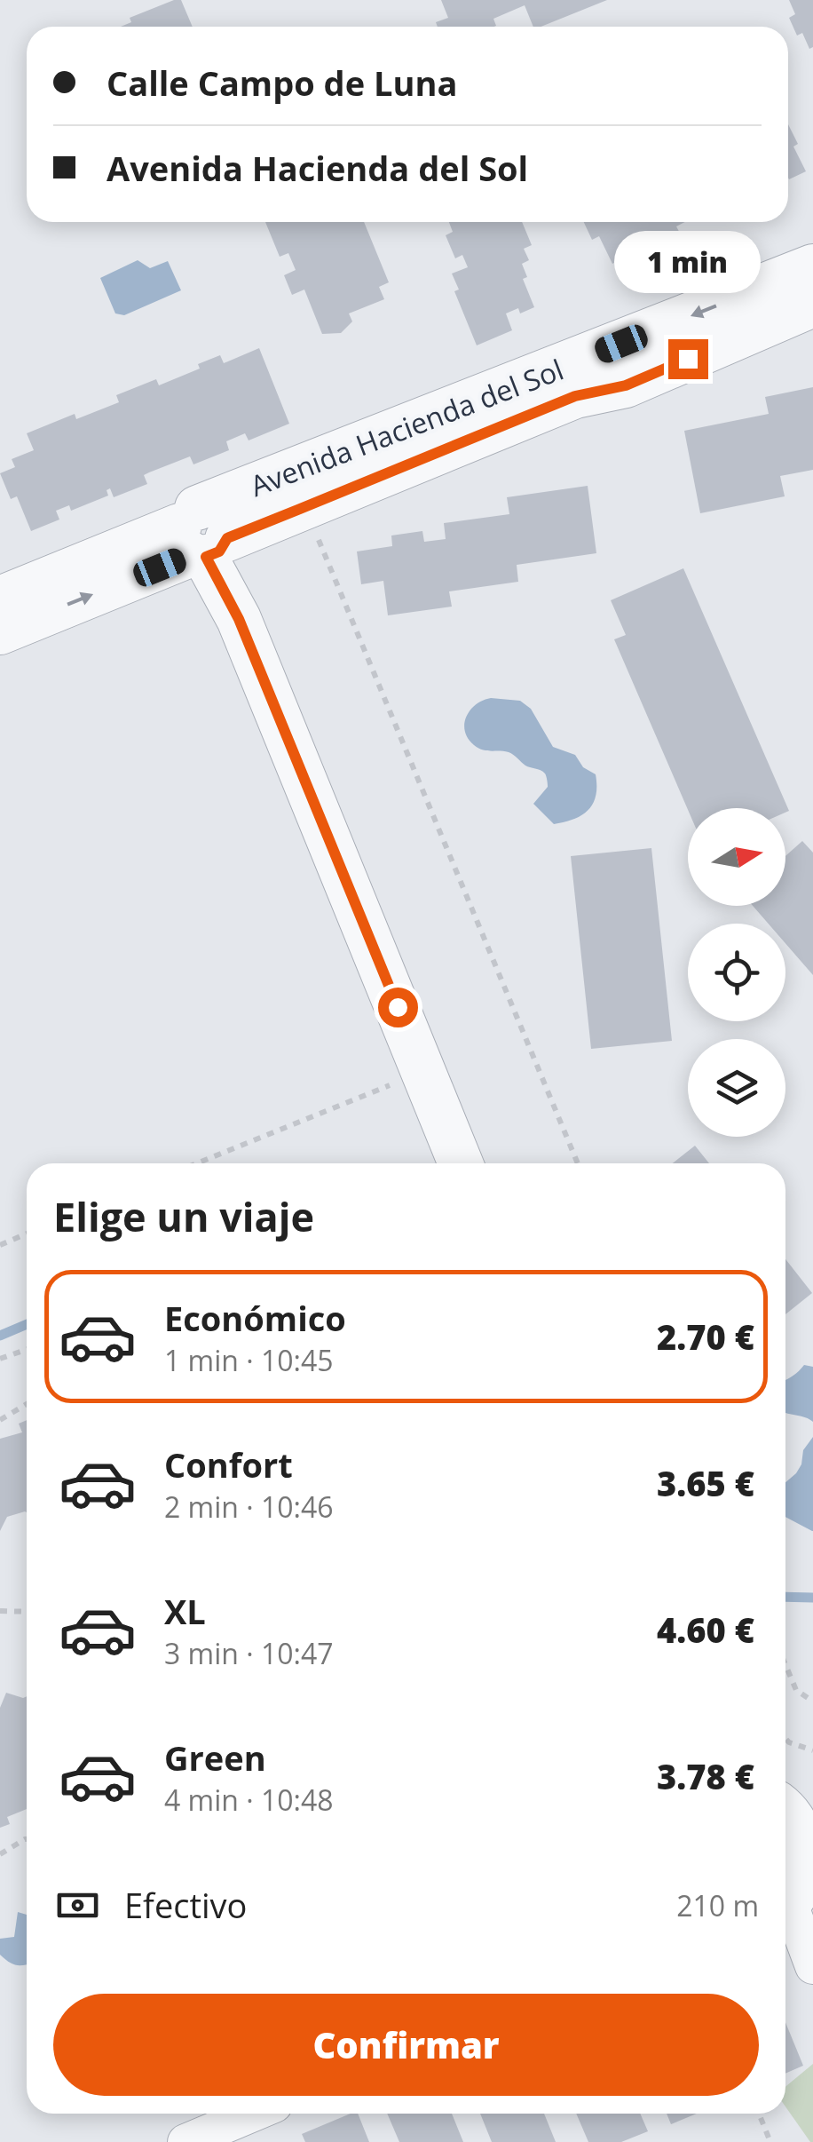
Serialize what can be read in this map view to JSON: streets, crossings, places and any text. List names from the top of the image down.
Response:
{
  "streets": {
    "street": ["Avenida Hacienda del Sol"]
  },
  "north": "right",
  "page": {
    "banner": ["Calle Campo de Luna", "Avenida Hacienda del Sol"],
    "bubble": "1 min",
    "heading": "Elige un viaje",
    "list": [
      {
        "name": "Económico",
        "note": "1 min · 10:45",
        "value": "2.70 €"
      },
      {
        "name": "Confort",
        "note": "2 min · 10:46",
        "value": "3.65 €"
      },
      {
        "name": "XL",
        "note": "3 min · 10:47",
        "value": "4.60 €"
      },
      {
        "name": "Green",
        "note": "4 min · 10:48",
        "value": "3.78 €"
      }
    ],
    "pay": ["Efectivo", "210 m"],
    "buttons": "Confirmar"
  }
}
